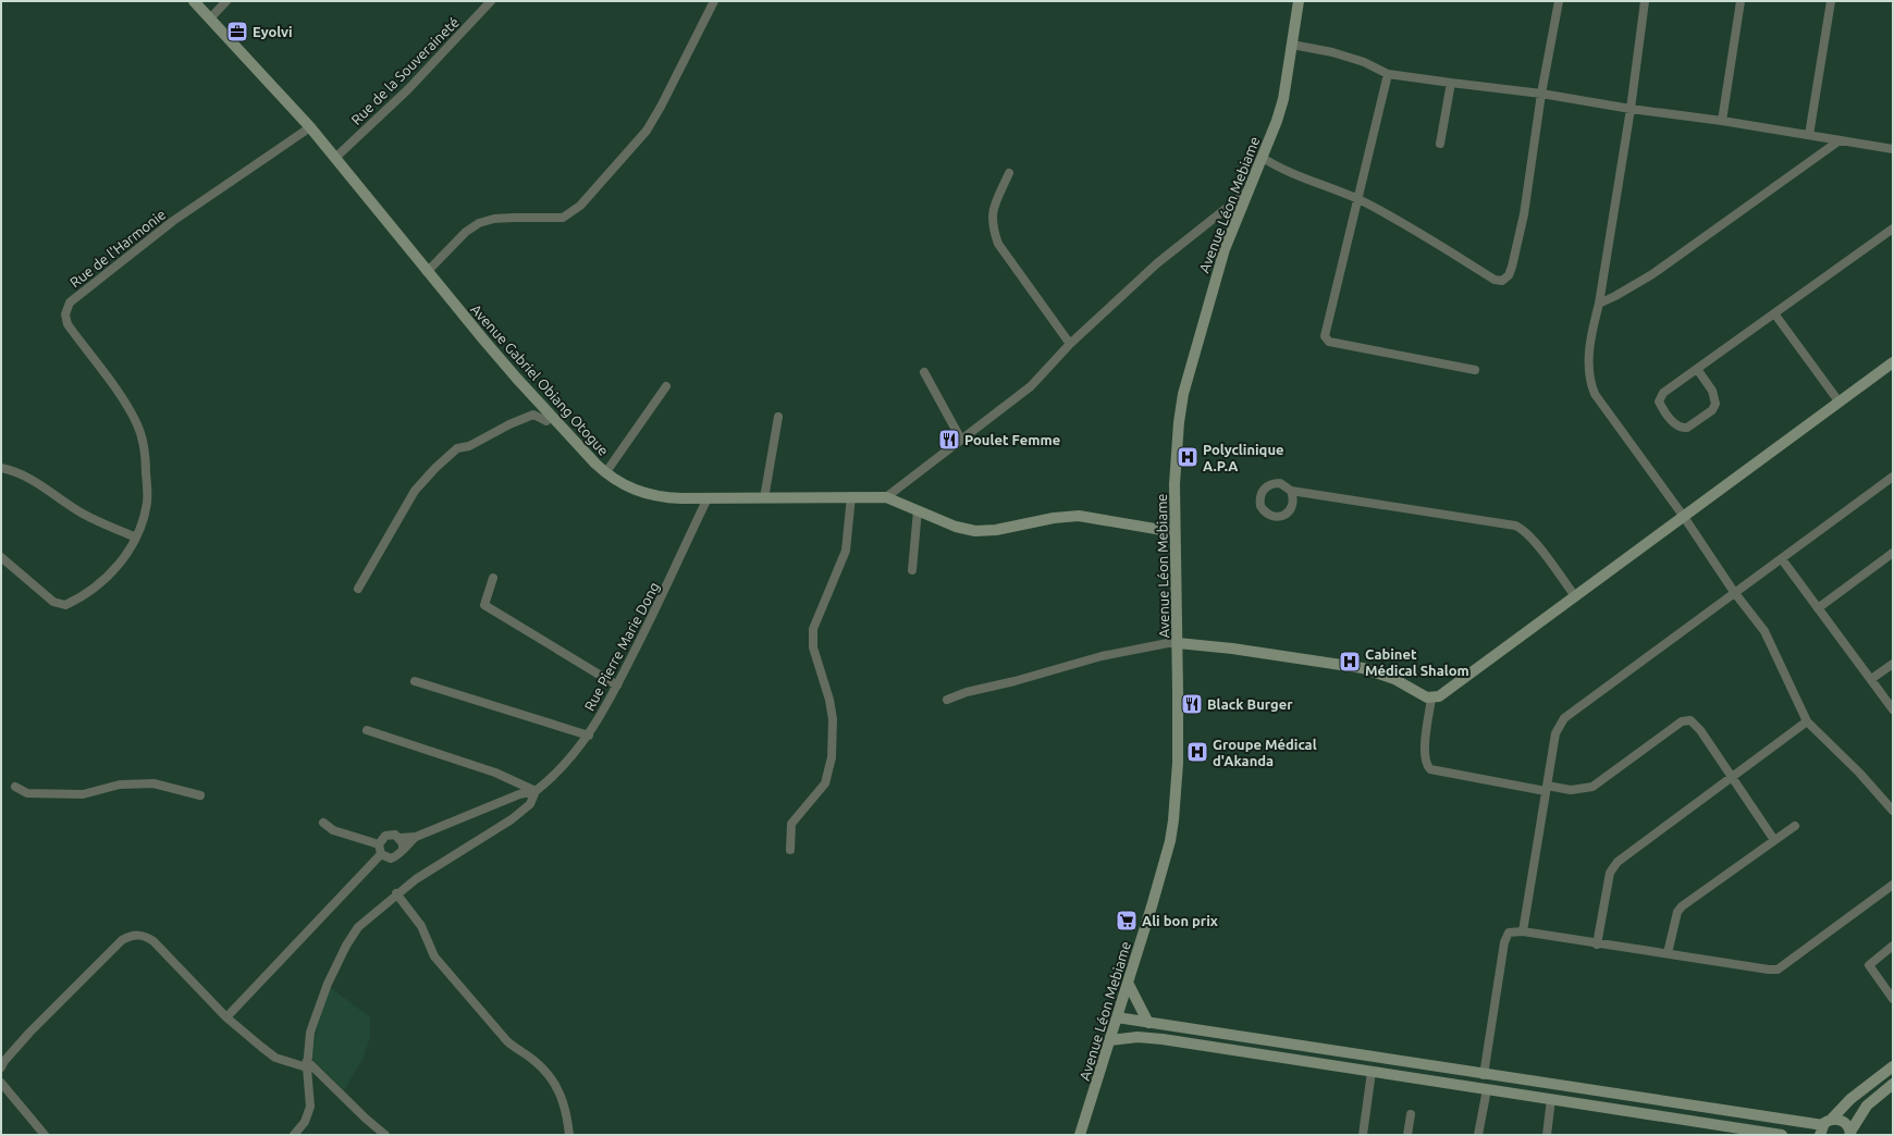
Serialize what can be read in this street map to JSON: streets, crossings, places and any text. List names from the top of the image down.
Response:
{
  "streets": {
    "street": [
      "Rue de la Souveraineté",
      "Avenue Léon Mebiame",
      "Rue de l'Harmonie",
      "Avenue Gabriel Obiang Otogue",
      "Rue Pierre Marie Dong"
    ]
  },
  "crossings": [
    ["Rue de la Souveraineté", "Avenue Gabriel Obiang Otogue"],
    ["Avenue Léon Mebiame", "Avenue Gabriel Obiang Otogue"],
    ["Rue de l'Harmonie", "Avenue Gabriel Obiang Otogue"],
    ["Avenue Gabriel Obiang Otogue", "Rue Pierre Marie Dong"]
  ],
  "places": {
    "office": ["Eyolvi"],
    "restaurant": ["Poulet Femme", "Black Burger"],
    "hospital": ["Polyclinique A.P.A", "Cabinet Médical Shalom", "Groupe Médical d'Akanda"],
    "supermarket": ["Ali bon prix"]
  }
}
